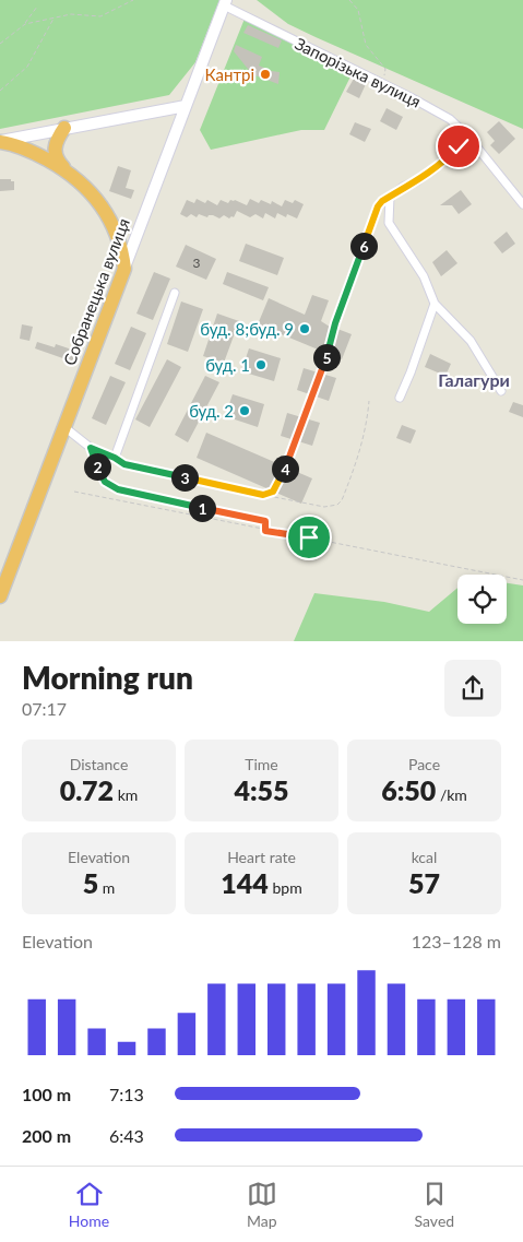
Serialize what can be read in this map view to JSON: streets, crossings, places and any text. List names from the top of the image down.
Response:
{
  "streets": {
    "highway": ["Собранецька вулиця"],
    "street": ["Запорізька вулиця"]
  },
  "crossings": [
    ["Запорізька вулиця", "Собранецька вулиця"]
  ],
  "districts": ["Галагури"],
  "places": [
    "Кантрі",
    "буд. 8;буд. 9",
    "буд. 1",
    "буд. 2"
  ],
  "house_numbers": ["3"],
  "page": {
    "pins": [
      "6",
      "5",
      "2",
      "4",
      "3",
      "1"
    ],
    "heading": ["Morning run", "07:17"],
    "stats": [
      ["Distance", "0.72 km"],
      ["Time", "4:55"],
      ["Pace", "6:50 /km"],
      ["Elevation", "5 m"],
      ["Heart rate", "144 bpm"],
      ["kcal", "57"]
    ],
    "chart": ["Elevation", "123–128 m"],
    "list": [
      {
        "name": "100 m",
        "note": "7:13"
      },
      {
        "name": "200 m",
        "note": "6:43"
      }
    ],
    "tabs": ["Home", "Map", "Saved"]
  }
}
